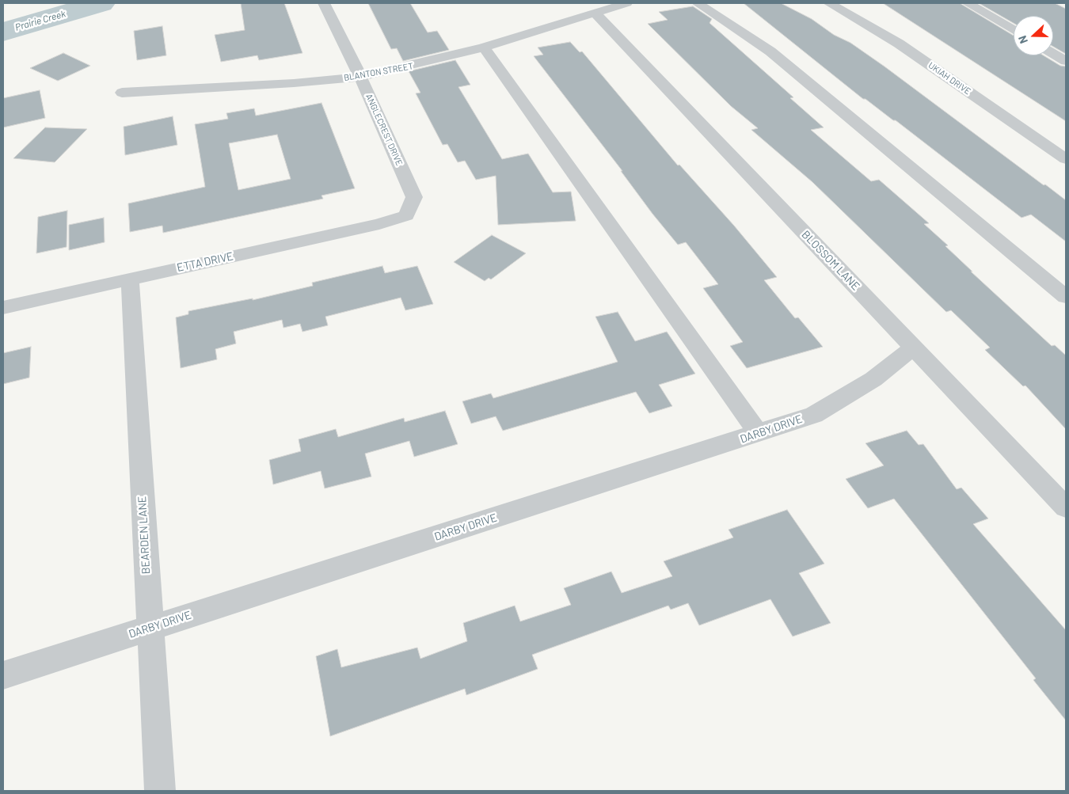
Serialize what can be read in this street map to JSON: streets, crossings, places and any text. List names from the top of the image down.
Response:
{
  "streets": {
    "street": [
      "BLANTON STREET",
      "UKIAH DRIVE",
      "ANGLECREST DRIVE",
      "BLOSSOM LANE",
      "ETTA DRIVE",
      "DARBY DRIVE",
      "BEARDEN LANE"
    ]
  },
  "crossings": [
    ["BLANTON STREET", "ANGLECREST DRIVE"],
    ["BLANTON STREET", "BLOSSOM LANE"],
    ["ANGLECREST DRIVE", "ETTA DRIVE"],
    ["BLOSSOM LANE", "DARBY DRIVE"],
    ["ETTA DRIVE", "BEARDEN LANE"],
    ["DARBY DRIVE", "BEARDEN LANE"]
  ],
  "water": ["Prairie Creek"],
  "north": "left"
}
